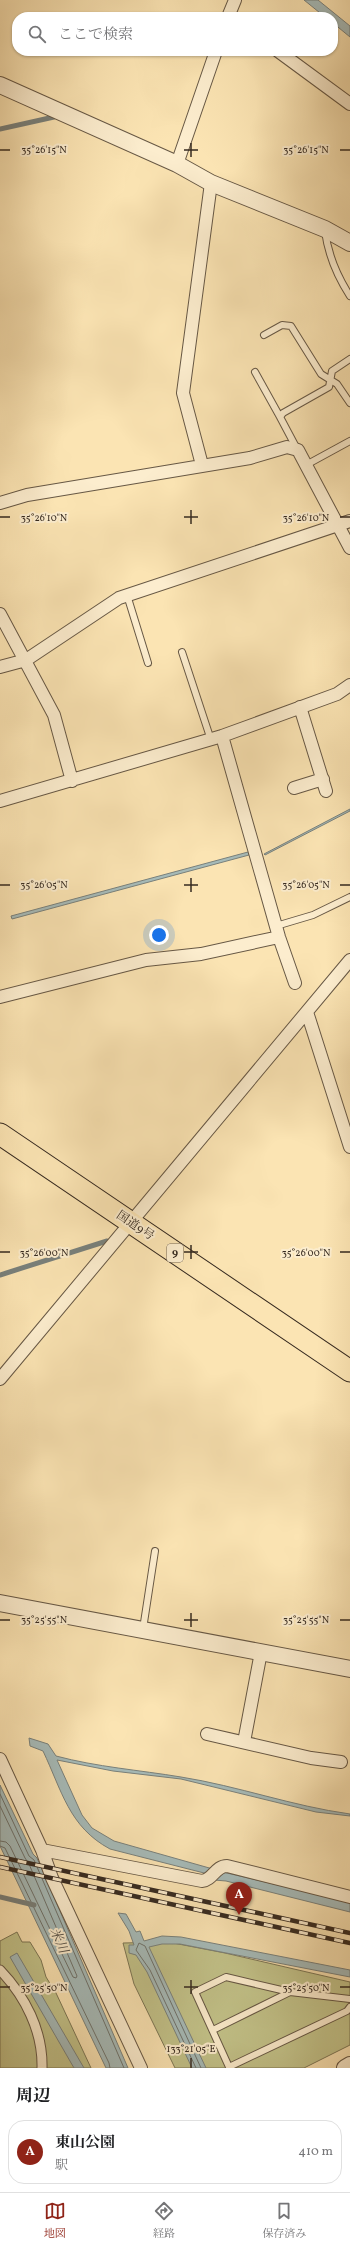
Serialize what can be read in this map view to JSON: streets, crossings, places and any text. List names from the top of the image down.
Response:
{
  "streets": {
    "highway": ["国道9号", "9"]
  },
  "water": ["米川"],
  "page": {
    "search": "ここで検索",
    "pins": "A",
    "heading": "周辺",
    "list": [
      {
        "mark": "A",
        "name": "東山公園",
        "note": "駅",
        "value": "410 m"
      }
    ],
    "nav": ["地図", "経路", "保存済み"]
  },
  "coordinates": [
    "35°26'15\"N",
    "35°26'10\"N",
    "35°26'05\"N",
    "35°26'00\"N",
    "35°25'55\"N",
    "35°25'50\"N",
    "133°21'05\"E"
  ]
}
